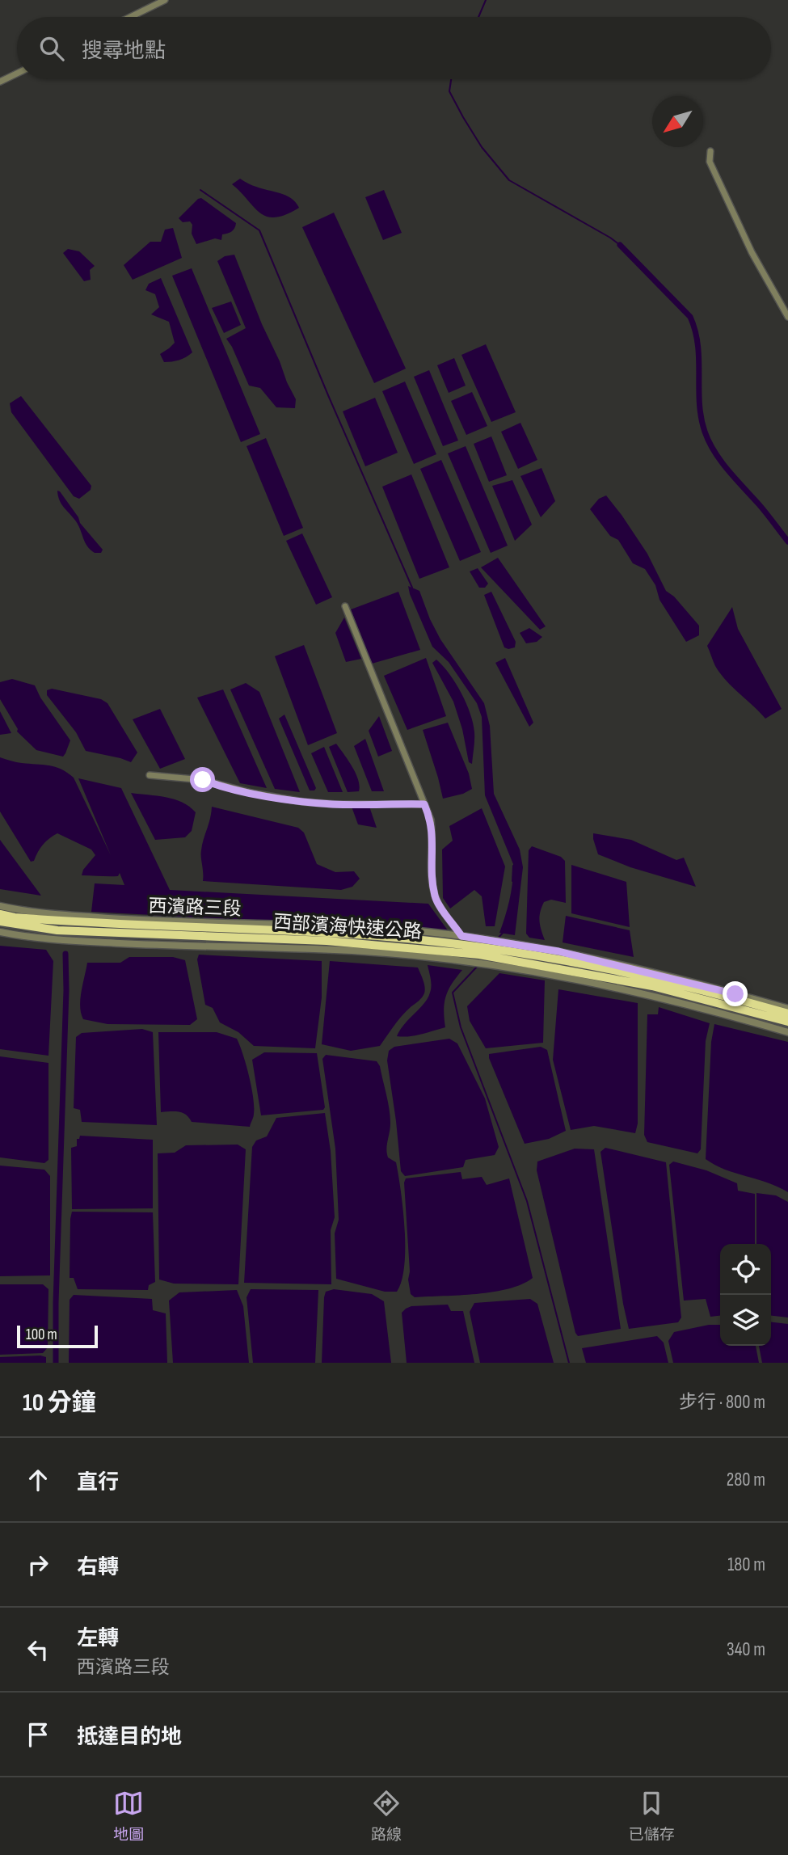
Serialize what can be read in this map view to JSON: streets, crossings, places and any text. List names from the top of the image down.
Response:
{
  "streets": {
    "highway": ["西部濱海快速公路"],
    "street": ["西濱路三段"]
  },
  "scale_bar": "100 m",
  "north": "bottom left",
  "page": {
    "search": "搜尋地點",
    "scale": "100 m",
    "heading": ["10 分鐘", "步行 · 800 m"],
    "list": [
      ["直行", "280 m"],
      ["右轉", "180 m"],
      ["左轉", "西濱路三段", "340 m"],
      "抵達目的地"
    ],
    "nav": ["地圖", "路線", "已儲存"]
  }
}
